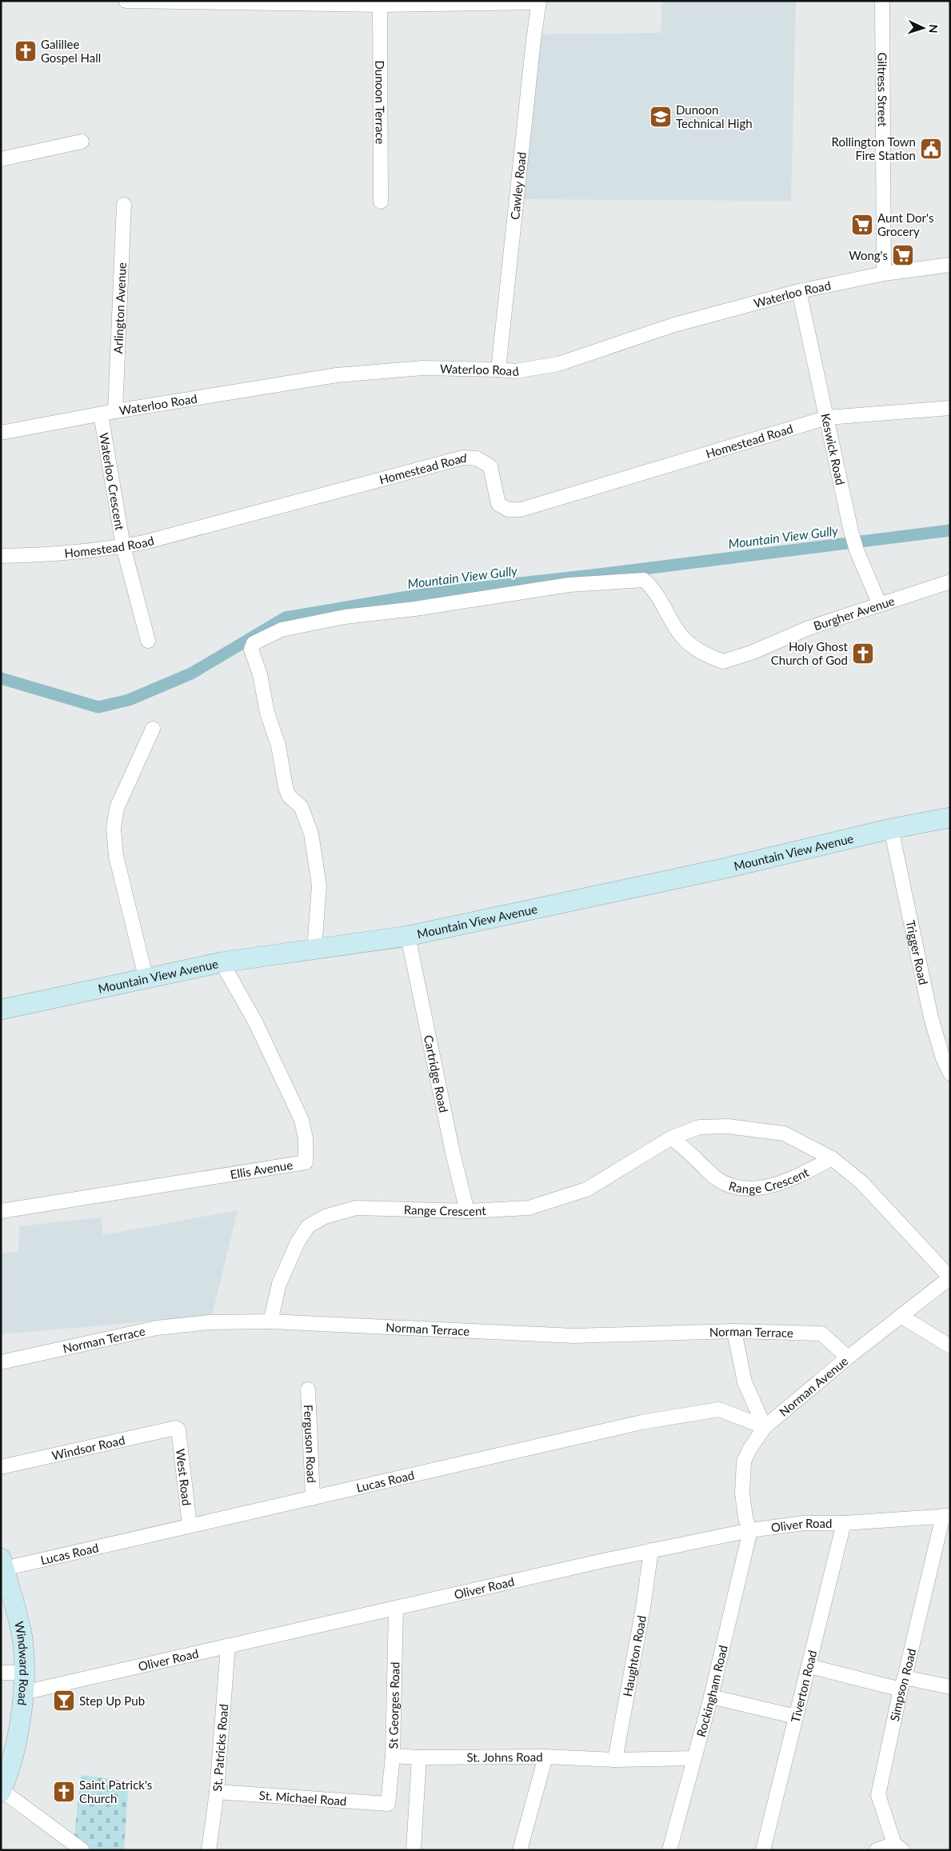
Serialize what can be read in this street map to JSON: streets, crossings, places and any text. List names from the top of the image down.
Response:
{
  "streets": {
    "main road": ["Mountain View Avenue", "Windward Road"],
    "street": [
      "Giltress Street",
      "Dunoon Terrace",
      "Cawley Road",
      "Waterloo Road",
      "Arlington Avenue",
      "Homestead Road",
      "Keswick Road",
      "Waterloo Crescent",
      "Burgher Avenue",
      "Trigger Road",
      "Cartridge Road",
      "Ellis Avenue",
      "Range Crescent",
      "Norman Terrace",
      "Norman Avenue",
      "Ferguson Road",
      "Windsor Road",
      "West Road",
      "Lucas Road",
      "Oliver Road",
      "Haughton Road",
      "Simpson Road",
      "Tiverton Road",
      "Rockingham Road",
      "St Georges Road",
      "St. Patricks Road",
      "St. Johns Road",
      "St. Michael Road"
    ]
  },
  "crossings": [
    ["Giltress Street", "Waterloo Road"],
    ["Cawley Road", "Waterloo Road"],
    ["Waterloo Road", "Arlington Avenue"],
    ["Waterloo Road", "Keswick Road"],
    ["Waterloo Road", "Waterloo Crescent"],
    ["Homestead Road", "Keswick Road"],
    ["Homestead Road", "Waterloo Crescent"],
    ["Keswick Road", "Burgher Avenue"],
    ["Burgher Avenue", "Mountain View Avenue"],
    ["Mountain View Avenue", "Trigger Road"],
    ["Mountain View Avenue", "Cartridge Road"],
    ["Mountain View Avenue", "Ellis Avenue"],
    ["Cartridge Road", "Range Crescent"],
    ["Range Crescent", "Norman Terrace"],
    ["Range Crescent", "Norman Avenue"],
    ["Norman Terrace", "Norman Avenue"],
    ["Norman Avenue", "Lucas Road"],
    ["Norman Avenue", "Oliver Road"],
    ["Norman Avenue", "Rockingham Road"],
    ["Ferguson Road", "Lucas Road"],
    ["Windsor Road", "West Road"],
    ["West Road", "Lucas Road"],
    ["Lucas Road", "Windward Road"],
    ["Oliver Road", "Haughton Road"],
    ["Oliver Road", "Windward Road"],
    ["Oliver Road", "Simpson Road"],
    ["Oliver Road", "Tiverton Road"],
    ["Oliver Road", "Rockingham Road"],
    ["Oliver Road", "St Georges Road"],
    ["Oliver Road", "St. Patricks Road"],
    ["Haughton Road", "St. Johns Road"],
    ["Rockingham Road", "St. Johns Road"],
    ["St Georges Road", "St. Johns Road"],
    ["St Georges Road", "St. Michael Road"],
    ["St. Patricks Road", "St. Michael Road"]
  ],
  "water": ["Mountain View Gully"],
  "places": {
    "church": ["Galillee Gospel Hall", "Holy Ghost Church of God", "Saint Patrick's Church"],
    "school or university": ["Dunoon Technical High"],
    "public building": ["Rollington Town Fire Station"],
    "supermarket": ["Aunt Dor's Grocery", "Wong's"],
    "bar": ["Step Up Pub"]
  },
  "north": "right"
}
